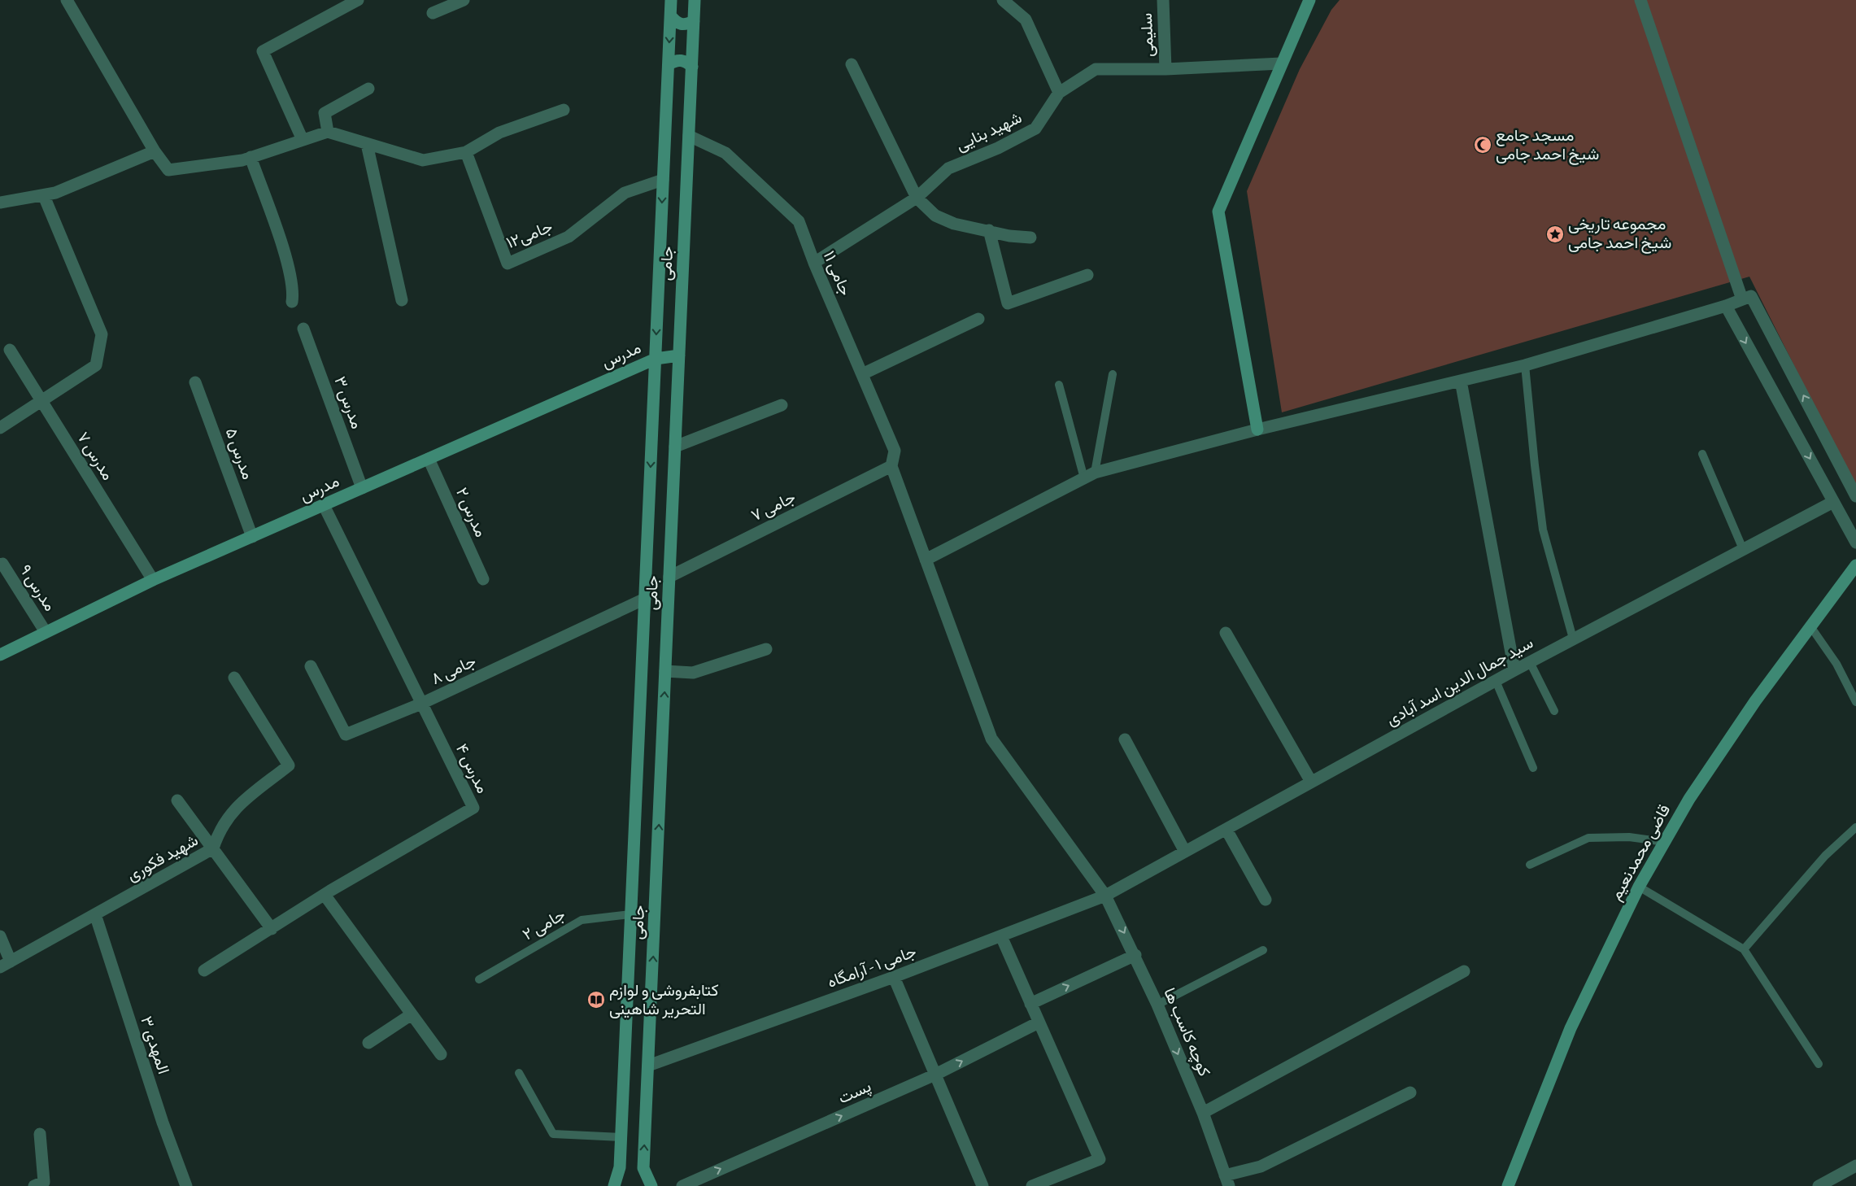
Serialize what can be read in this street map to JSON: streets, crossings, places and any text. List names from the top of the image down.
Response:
{
  "streets": {
    "main road": ["جامی", "مدرس", "قاضی محمدنعیم"],
    "street": [
      "سلیمی",
      "شهید بنایی",
      "جامی۱۲",
      "جامی ۱۱",
      "مدرس ۳",
      "مدرس ۵",
      "مدرس ۷",
      "جامی ۷",
      "مدرس ۲",
      "مدرس ۹",
      "جامی ۸",
      "سید جمال الدین اسد آبادی",
      "مدرس ۴",
      "شهید فکوری",
      "جامی ۱ - آرامگاه",
      "کوچه کاسب ها",
      "المهدی ۳",
      "پست"
    ],
    "lane": ["جامی ۲"]
  },
  "crossings": [
    ["سلیمی", "شهید بنایی"],
    ["شهید بنایی", "جامی ۱۱"],
    ["جامی۱۲", "جامی"],
    ["جامی", "جامی ۱۱"],
    ["جامی", "مدرس"],
    ["جامی", "جامی ۷"],
    ["جامی", "جامی ۸"],
    ["جامی", "جامی ۲"],
    ["جامی", "جامی ۱ - آرامگاه"],
    ["جامی ۱۱", "جامی ۷"],
    ["جامی ۱۱", "کوچه کاسب ها"],
    ["مدرس", "مدرس ۳"],
    ["مدرس", "مدرس ۵"],
    ["مدرس", "مدرس ۷"],
    ["مدرس", "مدرس ۲"],
    ["مدرس", "مدرس ۹"],
    ["مدرس", "مدرس ۴"],
    ["جامی ۷", "کوچه کاسب ها"],
    ["جامی ۸", "مدرس ۴"],
    ["سید جمال الدین اسد آبادی", "جامی ۱ - آرامگاه"],
    ["سید جمال الدین اسد آبادی", "کوچه کاسب ها"],
    ["شهید فکوری", "المهدی ۳"],
    ["جامی ۱ - آرامگاه", "کوچه کاسب ها"]
  ],
  "one_way": ["پست"],
  "places": {
    "mosque": ["مسجد جامع شیخ احمد جامی"],
    "place": ["مجموعه تاریخی شیخ احمد جامی"],
    "library": ["کتابفروشی و لوازم التحریر شاهینی"]
  }
}
